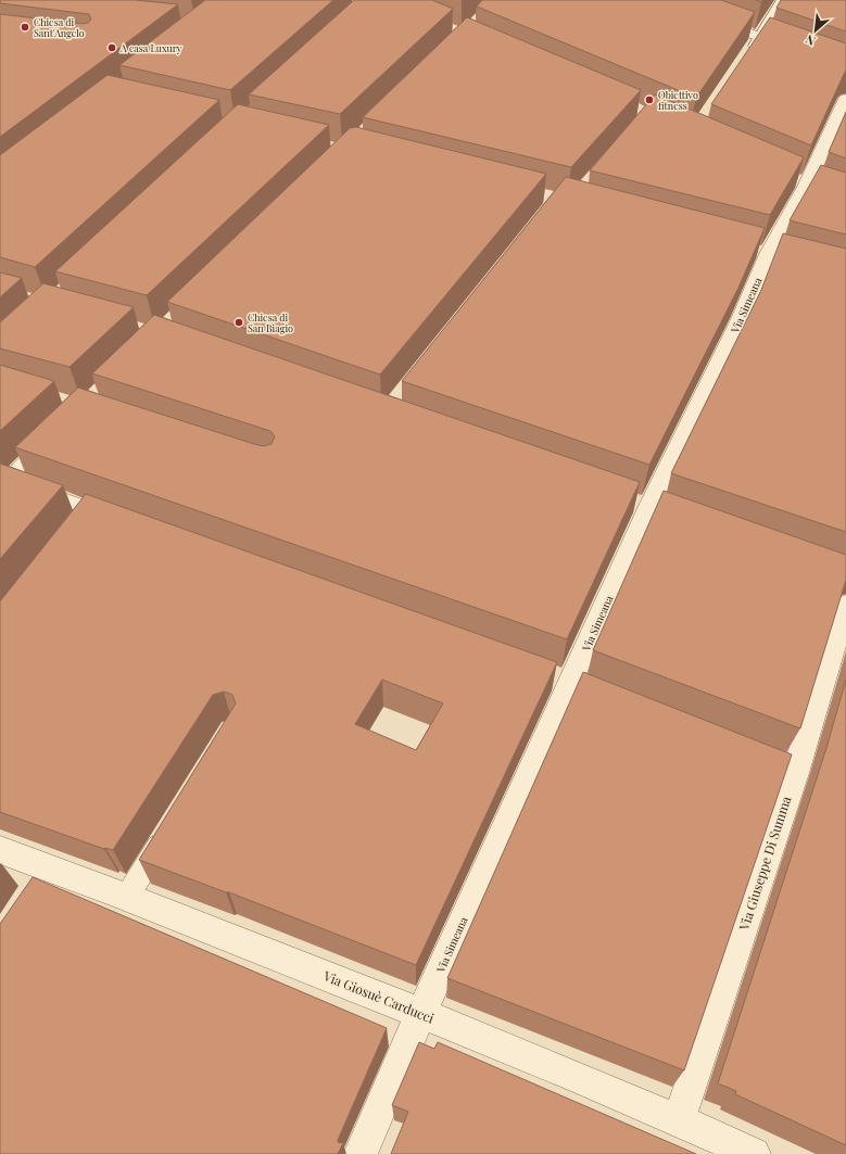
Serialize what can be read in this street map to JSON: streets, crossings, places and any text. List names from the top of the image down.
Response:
{
  "streets": {
    "street": ["Via Simeana", "Via Giuseppe Di Summa", "Via Giosuè Carducci"]
  },
  "crossings": [
    ["Via Simeana", "Via Giosuè Carducci"],
    ["Via Giuseppe Di Summa", "Via Giosuè Carducci"]
  ],
  "places": [
    "Chiesa di Sant'Angelo",
    "A casa Luxury",
    "Obiettivo fitness",
    "Chiesa di San Biagio"
  ],
  "north": "bottom left"
}
